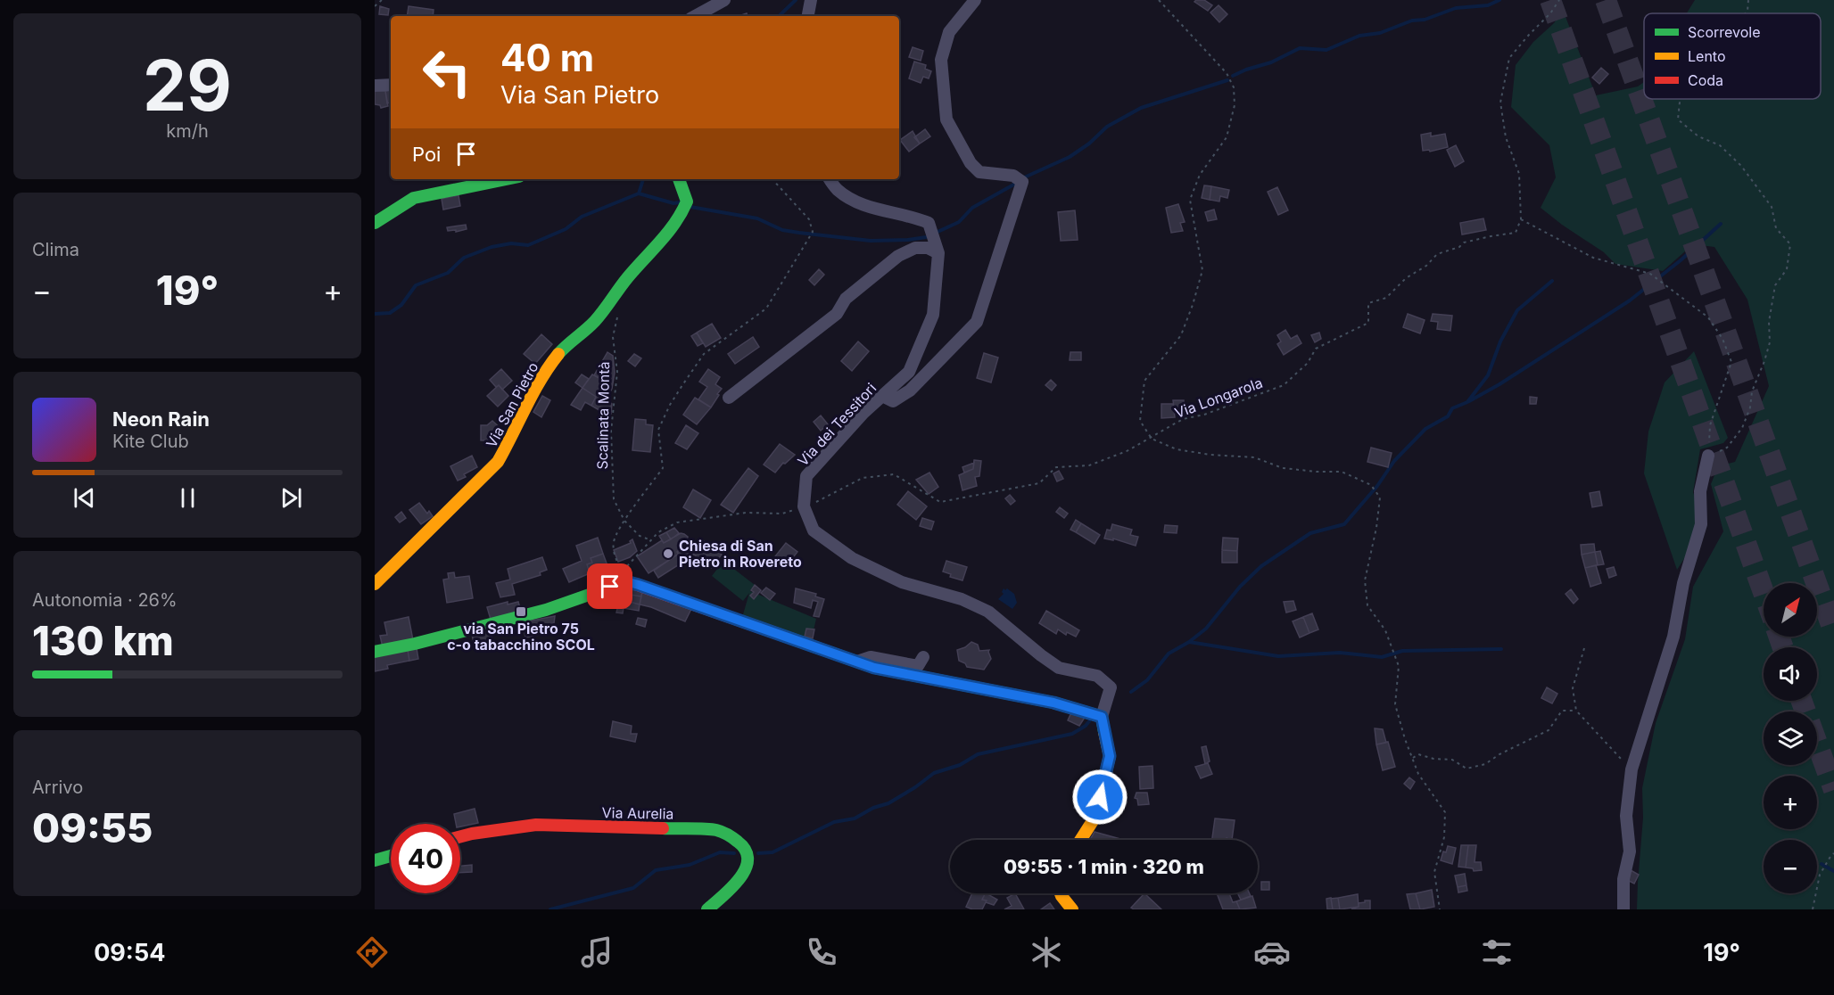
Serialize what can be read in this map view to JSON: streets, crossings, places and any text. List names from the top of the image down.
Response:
{
  "streets": {
    "street": ["Via San Pietro", "Via dei Tessitori", "Via Aurelia"],
    "path": ["Via Longarola", "Scalinata Montà"]
  },
  "crossings": [
    ["Via Longarola", "Via dei Tessitori"]
  ],
  "places": {
    "other": ["Chiesa di San Pietro in Rovereto"],
    "transit": ["via San Pietro 75 c-o tabacchino SCOL"]
  },
  "legend": ["Scorrevole", "Lento", "Coda"],
  "north": "top right",
  "page": {
    "tile": [
      ["29", "km/h"],
      "Clima",
      ["Autonomia · 26%", "130 km"],
      ["Arrivo", "09:55"]
    ],
    "turn": ["40 m", "Via San Pietro"],
    "then": "Poi",
    "heat": ["−", "19°", "+"],
    "song": ["Neon Rain", "Kite Club"],
    "map_buttons": ["+", "−"],
    "limit": "40",
    "trip": "09:55 · 1 min · 320 m",
    "tabs": ["09:54", "19°"]
  }
}
